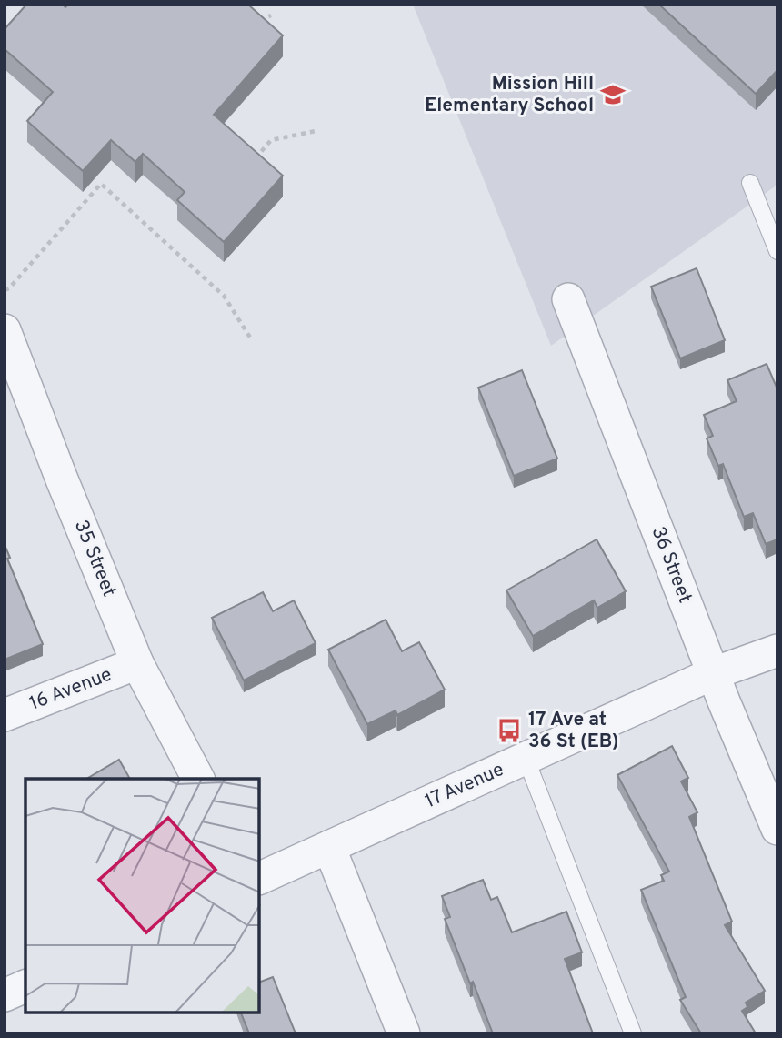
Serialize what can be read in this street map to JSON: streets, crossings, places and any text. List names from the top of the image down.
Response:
{
  "streets": {
    "street": [
      "35 Street",
      "36 Street",
      "16 Avenue",
      "17 Avenue"
    ]
  },
  "crossings": [
    ["35 Street", "16 Avenue"],
    ["36 Street", "17 Avenue"]
  ],
  "places": {
    "school or university": ["Mission Hill Elementary School"],
    "bus stop": ["17 Ave at 36 St (EB)"]
  }
}
